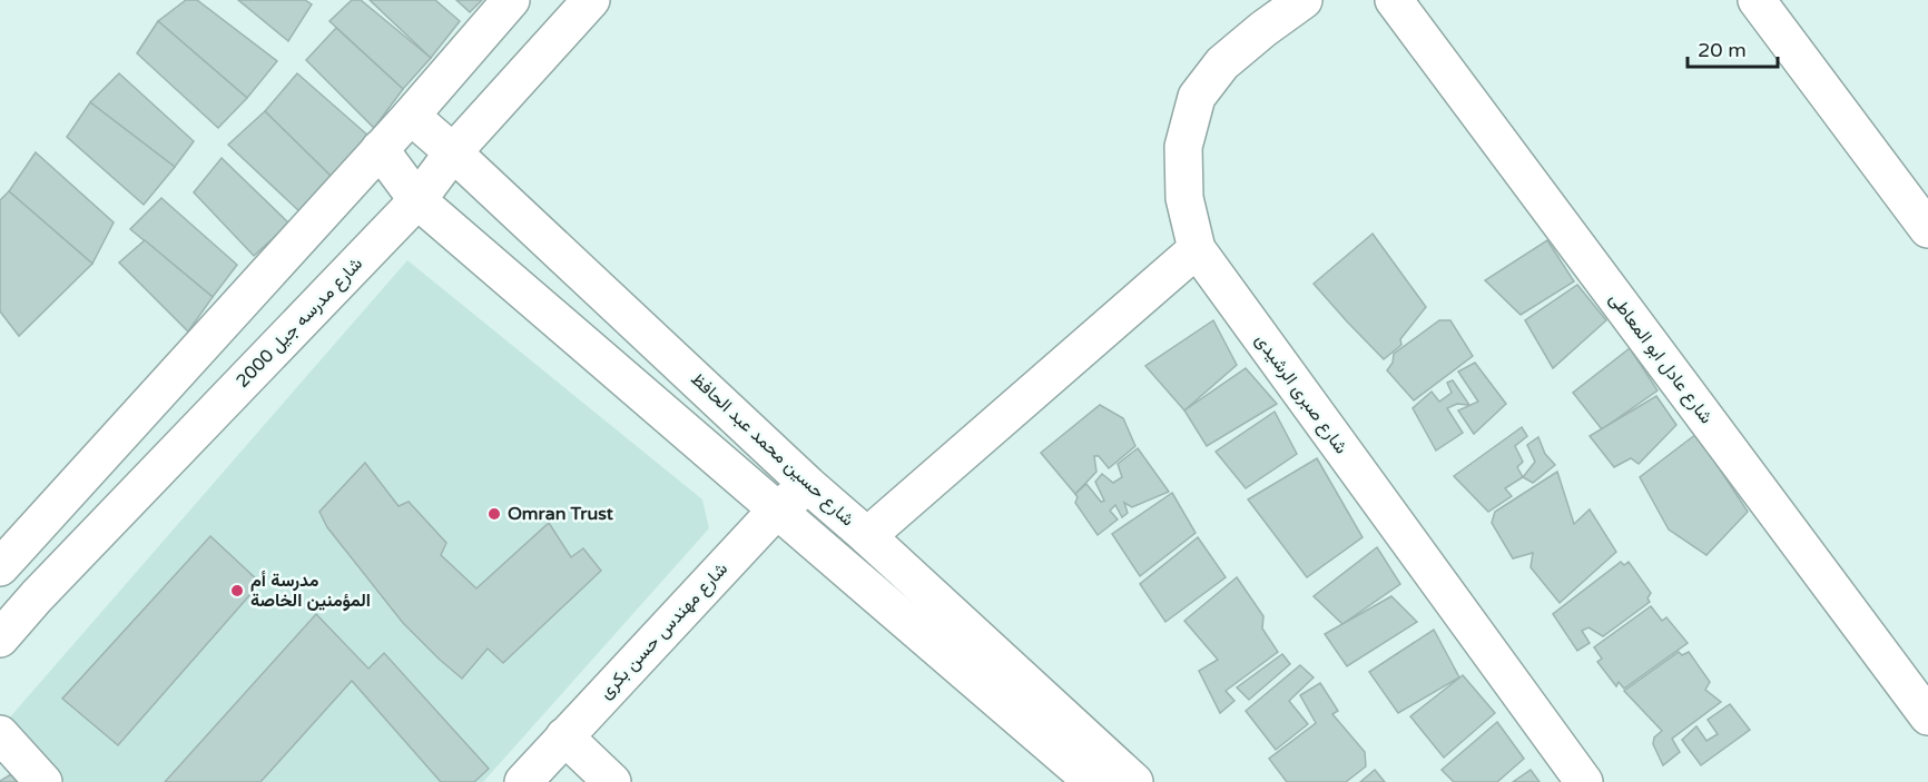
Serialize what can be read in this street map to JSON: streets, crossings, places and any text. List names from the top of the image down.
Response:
{
  "streets": {
    "street": [
      "شارع مدرسه جيل 2000",
      "شارع عادل ابو المعاطى",
      "شارع صبرى الرشيدى",
      "شارع حسين محمد عبد الحافظ",
      "شارع مهندس حسن بكرى"
    ]
  },
  "crossings": [
    ["شارع مدرسه جيل 2000", "شارع حسين محمد عبد الحافظ"],
    ["شارع حسين محمد عبد الحافظ", "شارع مهندس حسن بكرى"]
  ],
  "places": ["Omran Trust", "مدرسة أم المؤمنين الخاصة"],
  "scale_bar": "20 m"
}
